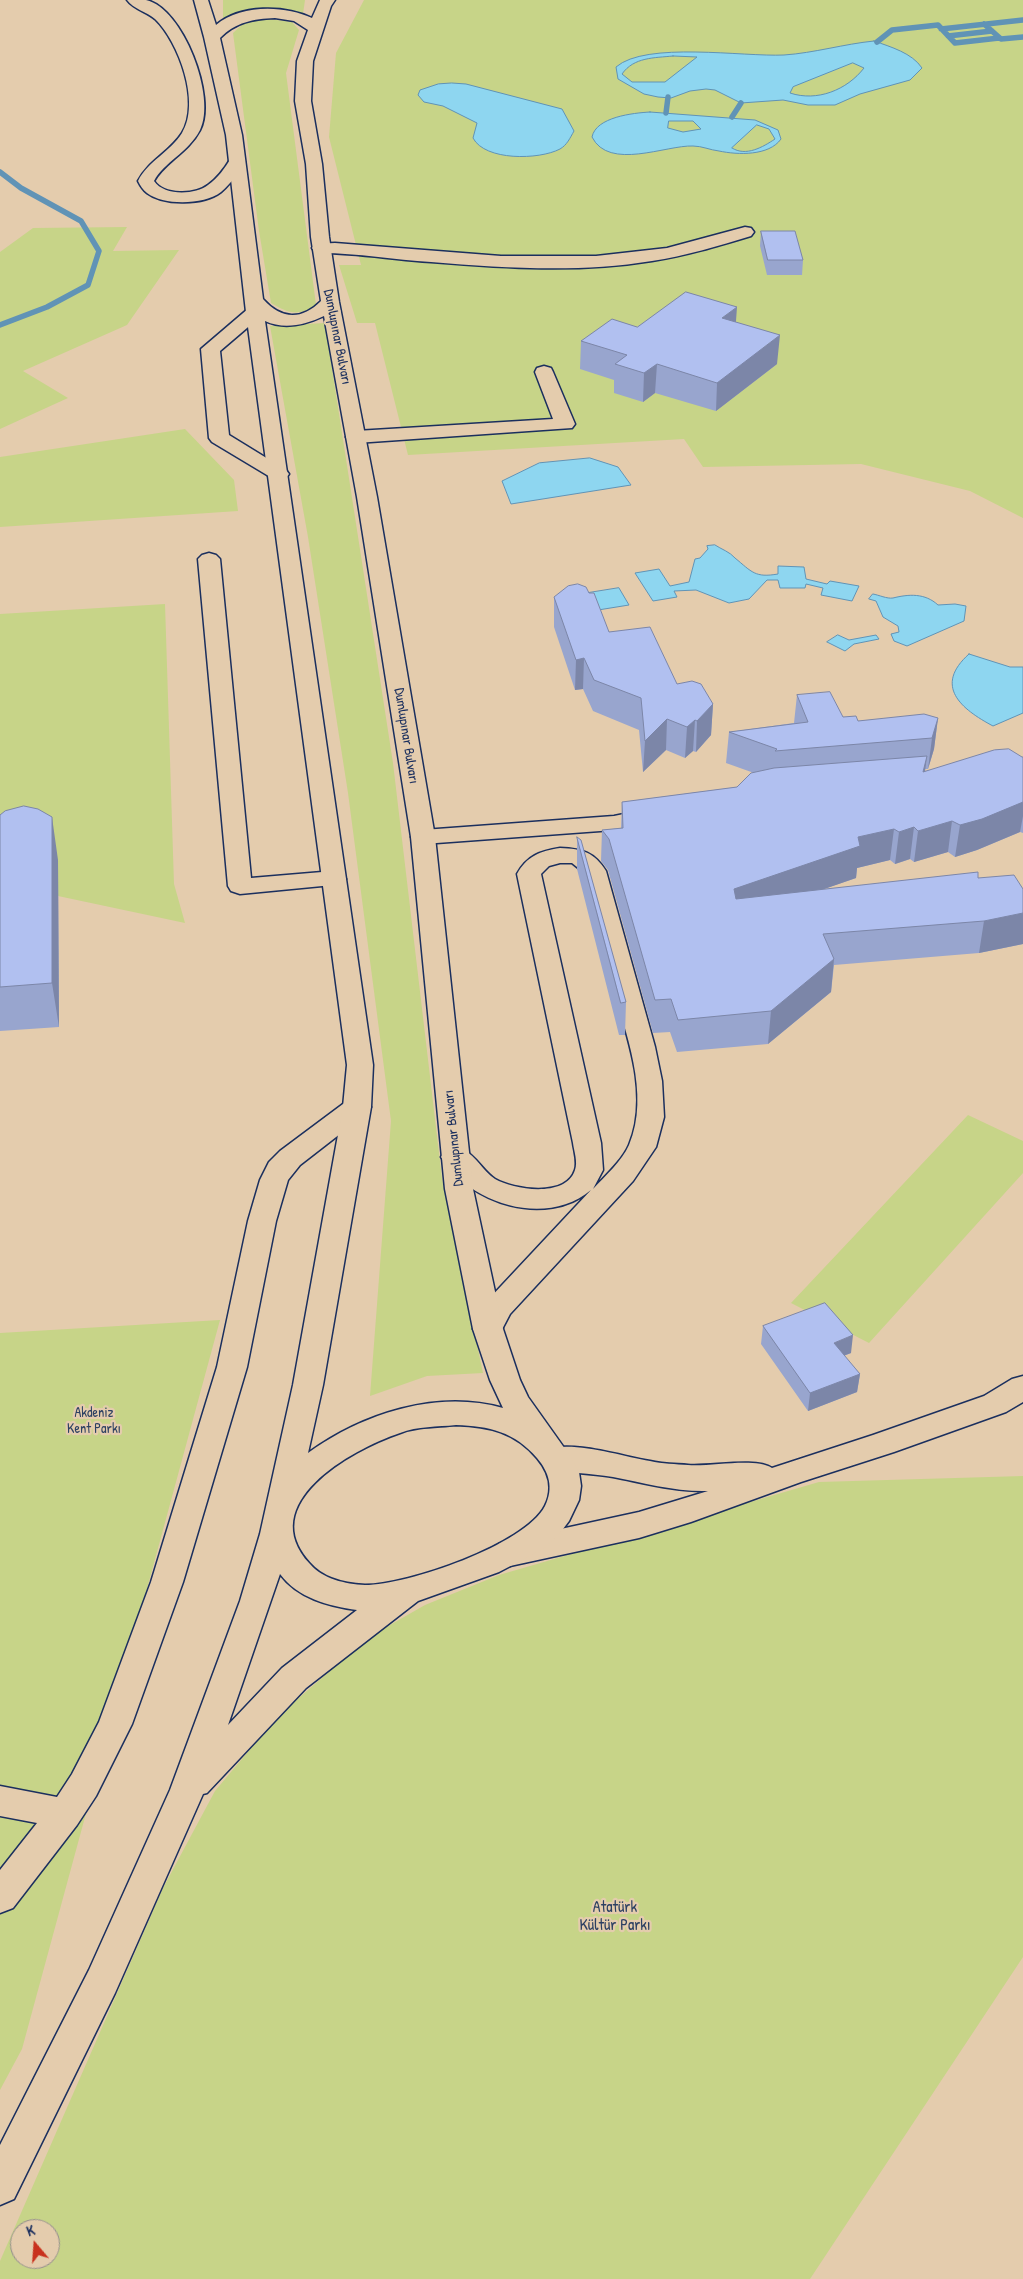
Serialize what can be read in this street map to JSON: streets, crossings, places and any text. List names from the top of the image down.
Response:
{
  "streets": {
    "main road": ["Dumlupınar Bulvarı"]
  },
  "parks": ["Akdeniz Kent Parkı", "Atatürk Kültür Parkı"],
  "north": "top"
}
